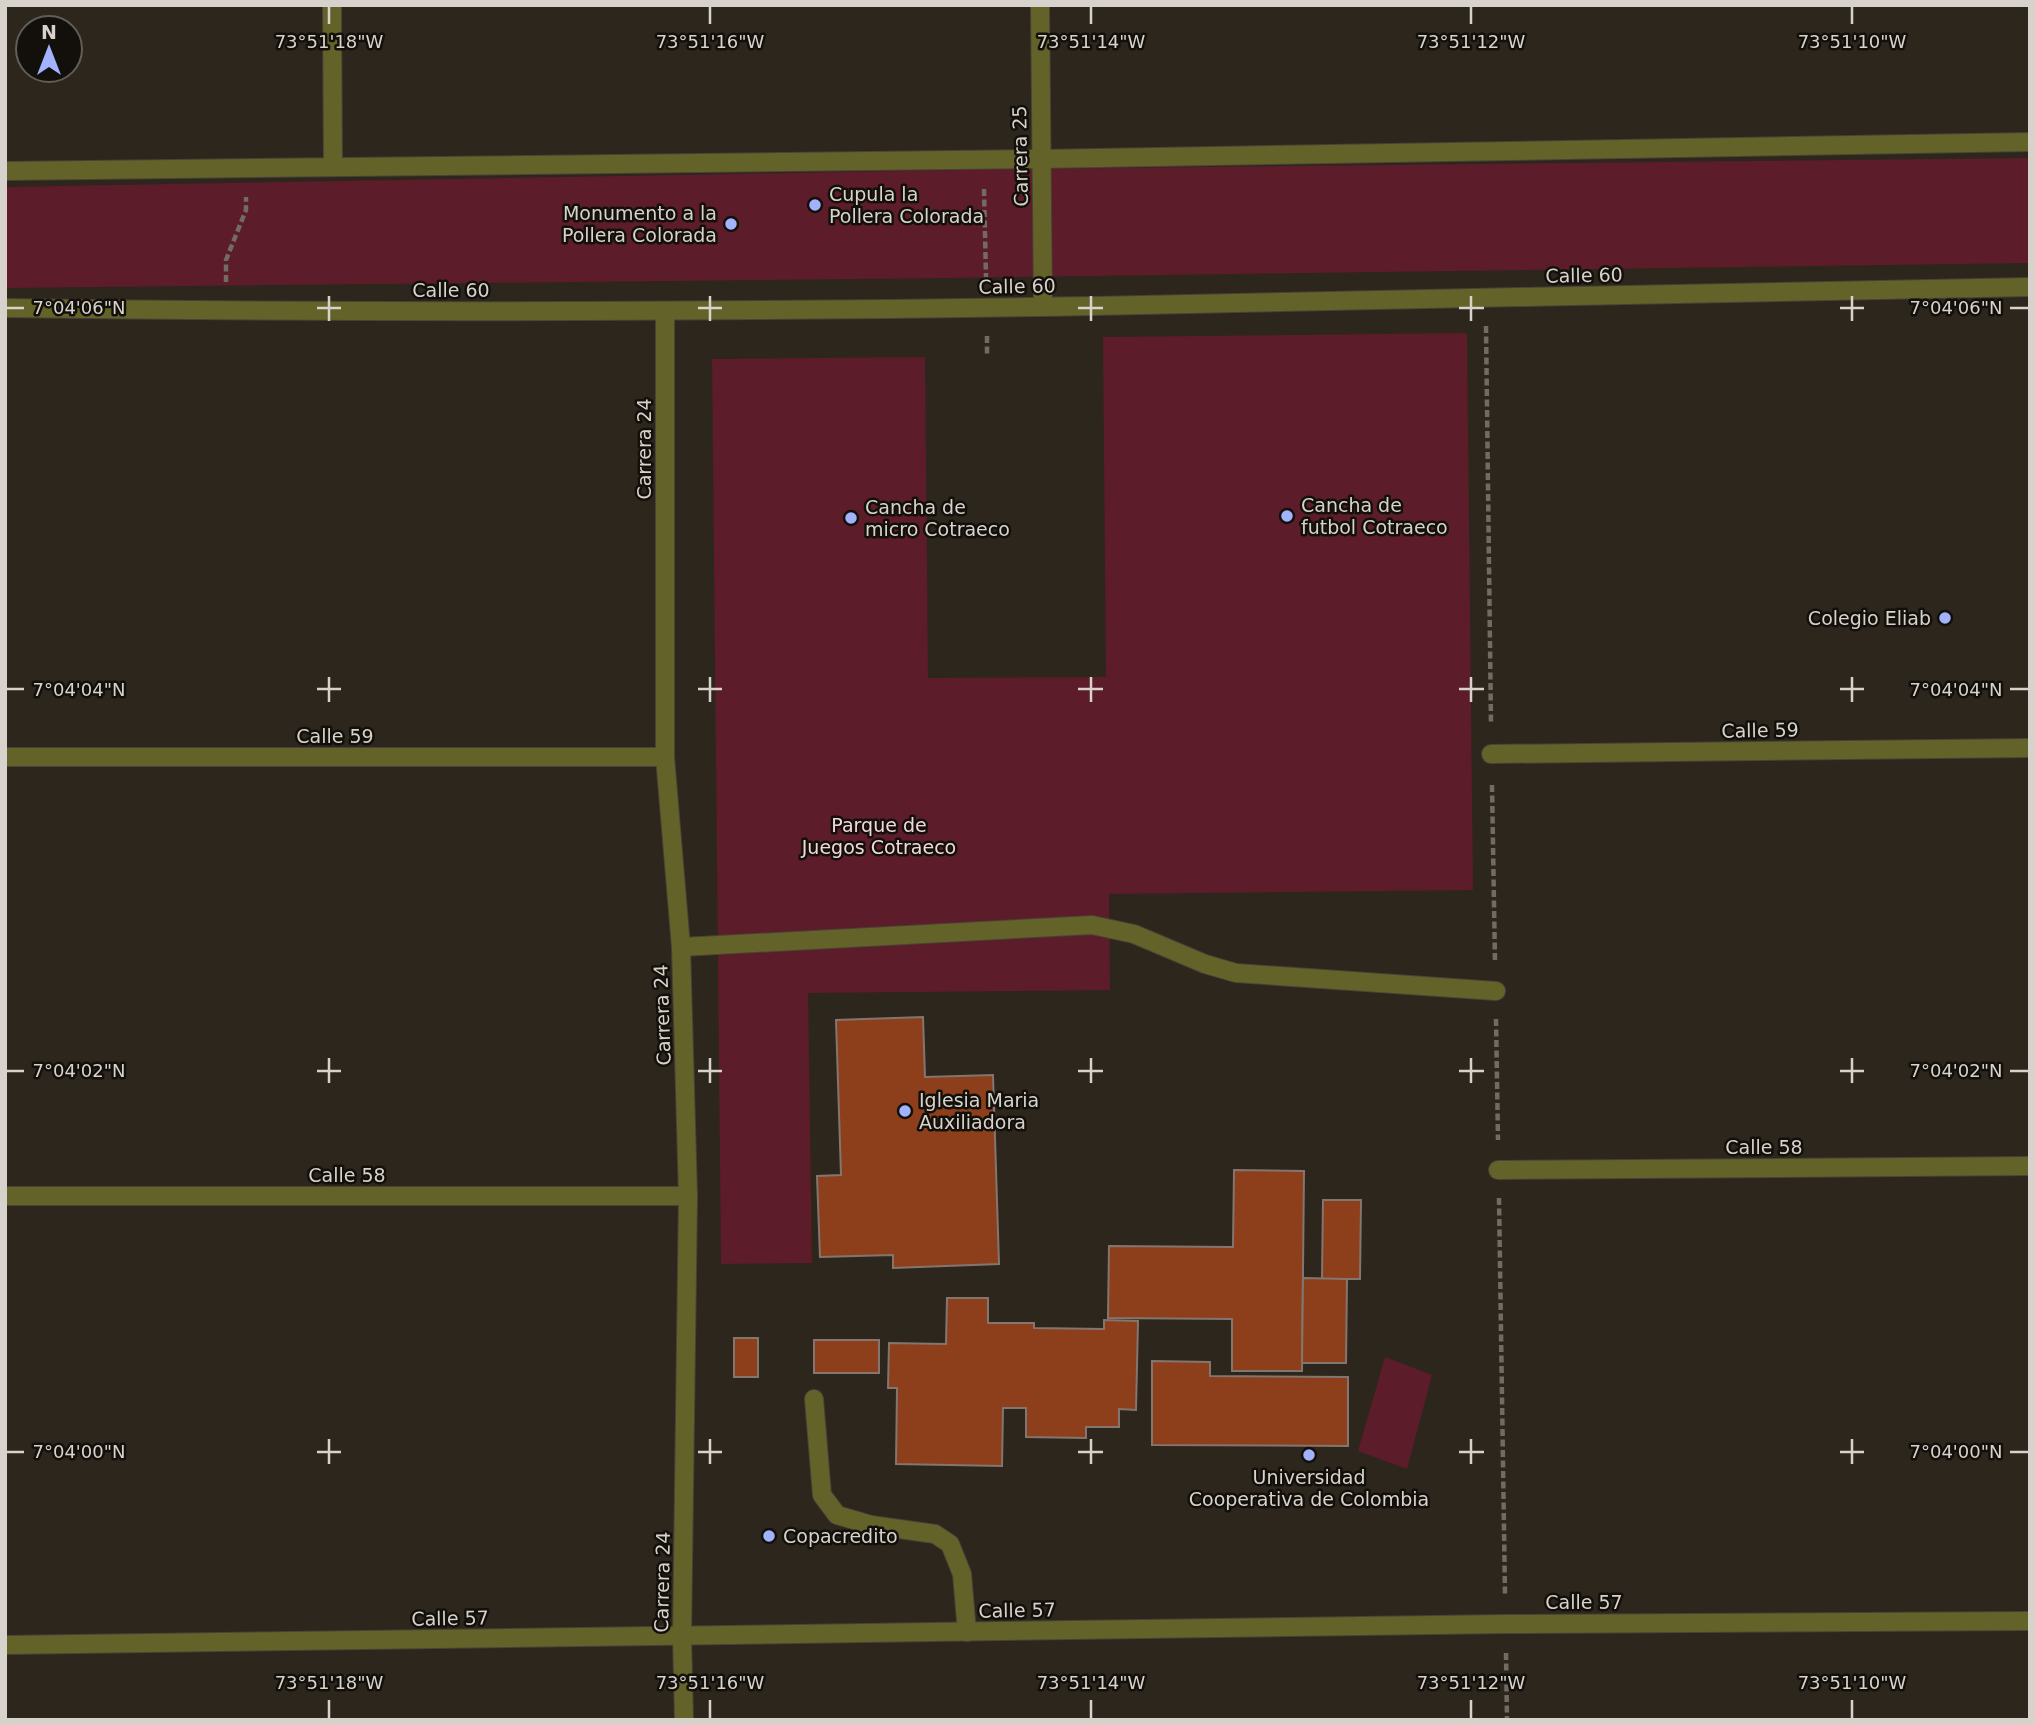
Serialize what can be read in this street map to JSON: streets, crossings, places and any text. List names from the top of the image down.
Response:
{
  "streets": {
    "street": [
      "Carrera 25",
      "Calle 60",
      "Carrera 24",
      "Calle 59",
      "Calle 58",
      "Calle 57"
    ]
  },
  "crossings": [
    ["Carrera 25", "Calle 60"],
    ["Calle 60", "Carrera 24"],
    ["Carrera 24", "Calle 59"],
    ["Carrera 24", "Calle 58"],
    ["Carrera 24", "Calle 57"]
  ],
  "parks": ["Parque de Juegos Cotraeco"],
  "places": [
    "Cupula la Pollera Colorada",
    "Monumento a la Pollera Colorada",
    "Cancha de futbol Cotraeco",
    "Cancha de micro Cotraeco",
    "Colegio Eliab",
    "Iglesia Maria Auxiliadora",
    "Universidad Cooperativa de Colombia",
    "Copacredito"
  ],
  "north": "top",
  "coordinates": [
    "73°51'18\"W",
    "73°51'16\"W",
    "73°51'14\"W",
    "73°51'12\"W",
    "73°51'10\"W",
    "7°04'06\"N",
    "7°04'04\"N",
    "7°04'02\"N",
    "7°04'00\"N"
  ]
}
